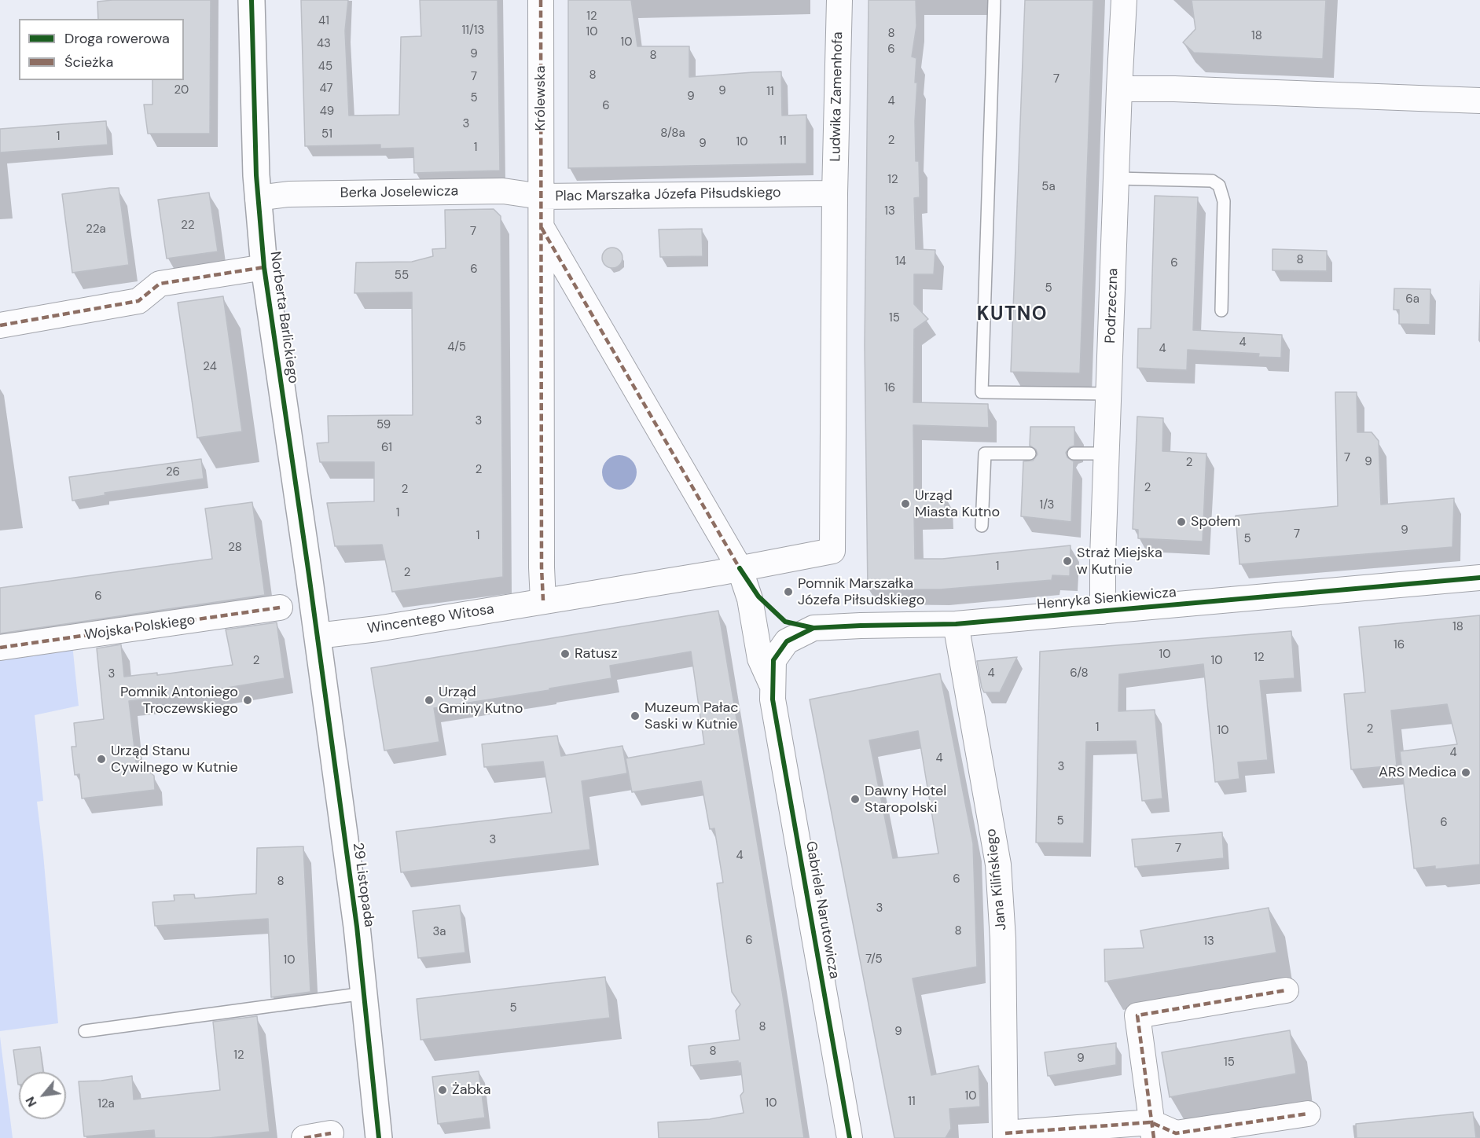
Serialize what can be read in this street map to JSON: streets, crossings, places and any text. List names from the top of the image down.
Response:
{
  "streets": {
    "street": [
      "Ludwika Zamenhofa",
      "Królewska",
      "Berka Joselewicza",
      "Plac Marszałka Józefa Piłsudskiego",
      "Podrzeczna",
      "Norberta Barlickiego",
      "Henryka Sienkiewicza",
      "Wincentego Witosa",
      "Wojska Polskiego",
      "Jana Kilińskiego",
      "29 Listopada",
      "Gabriela Narutowicza"
    ]
  },
  "crossings": [
    ["Ludwika Zamenhofa", "Plac Marszałka Józefa Piłsudskiego"],
    ["Królewska", "Berka Joselewicza"],
    ["Królewska", "Plac Marszałka Józefa Piłsudskiego"],
    ["Berka Joselewicza", "Plac Marszałka Józefa Piłsudskiego"],
    ["Berka Joselewicza", "Norberta Barlickiego"],
    ["Plac Marszałka Józefa Piłsudskiego", "Wincentego Witosa"],
    ["Podrzeczna", "Henryka Sienkiewicza"],
    ["Norberta Barlickiego", "Wincentego Witosa"],
    ["Norberta Barlickiego", "29 Listopada"],
    ["Henryka Sienkiewicza", "Jana Kilińskiego"],
    ["Henryka Sienkiewicza", "Gabriela Narutowicza"],
    ["Wincentego Witosa", "29 Listopada"]
  ],
  "districts": ["KUTNO"],
  "places": [
    "Urząd Miasta Kutno",
    "Społem",
    "Straż Miejska w Kutnie",
    "Pomnik Marszałka Józefa Piłsudskiego",
    "Ratusz",
    "Pomnik Antoniego Troczewskiego",
    "Urząd Gminy Kutno",
    "Muzeum Pałac Saski w Kutnie",
    "Urząd Stanu Cywilnego w Kutnie",
    "ARS Medica",
    "Dawny Hotel Staropolski",
    "Żabka"
  ],
  "house_numbers": [
    "12",
    "41",
    "11/13",
    "10",
    "8",
    "18",
    "10",
    "43",
    "6",
    "9",
    "8",
    "45",
    "8",
    "7",
    "7",
    "47",
    "20",
    "9",
    "11",
    "9",
    "5",
    "4",
    "6",
    "49",
    "3",
    "8/8a",
    "51",
    "1",
    "2",
    "11",
    "10",
    "9",
    "1",
    "12",
    "5a",
    "13",
    "22",
    "22a",
    "7",
    "8",
    "14",
    "6",
    "6",
    "55",
    "5",
    "6a",
    "15",
    "4",
    "4/5",
    "4",
    "24",
    "16",
    "3",
    "59",
    "61",
    "7",
    "9",
    "2",
    "2",
    "26",
    "2",
    "2",
    "1/3",
    "1",
    "9",
    "7",
    "1",
    "5",
    "28",
    "1",
    "2",
    "6",
    "18",
    "16",
    "10",
    "12",
    "2",
    "10",
    "4",
    "6/8",
    "3",
    "1",
    "2",
    "10",
    "4",
    "4",
    "3",
    "5",
    "6",
    "3",
    "7",
    "4",
    "6",
    "8",
    "3",
    "8",
    "3a",
    "6",
    "13",
    "7/5",
    "10",
    "5",
    "8",
    "9",
    "8",
    "12",
    "9",
    "15",
    "10",
    "11",
    "10",
    "12a"
  ],
  "legend": ["Droga rowerowa", "Ścieżka"],
  "north": "bottom left"
}
